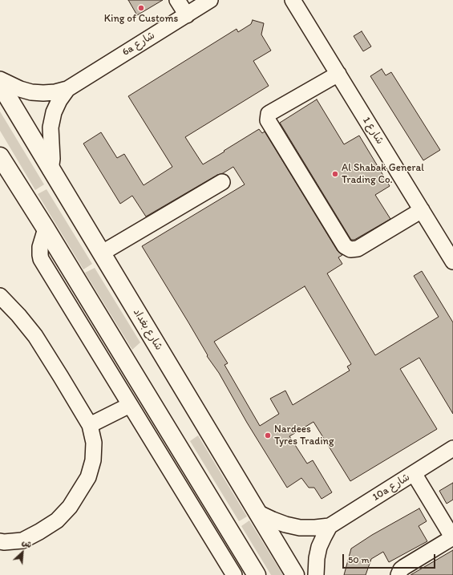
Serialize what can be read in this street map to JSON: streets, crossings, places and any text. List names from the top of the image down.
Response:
{
  "streets": {
    "main road": ["شارع بغداد"],
    "street": ["6a شارع", "شارع 1", "10a شارع"]
  },
  "crossings": [
    ["6a شارع", "شارع بغداد"],
    ["شارع بغداد", "10a شارع"]
  ],
  "places": ["King of Customs", "Al Shabak General Trading Co.", "Nardees Tyres Trading"],
  "scale_bar": "50 m",
  "north": "top right"
}
